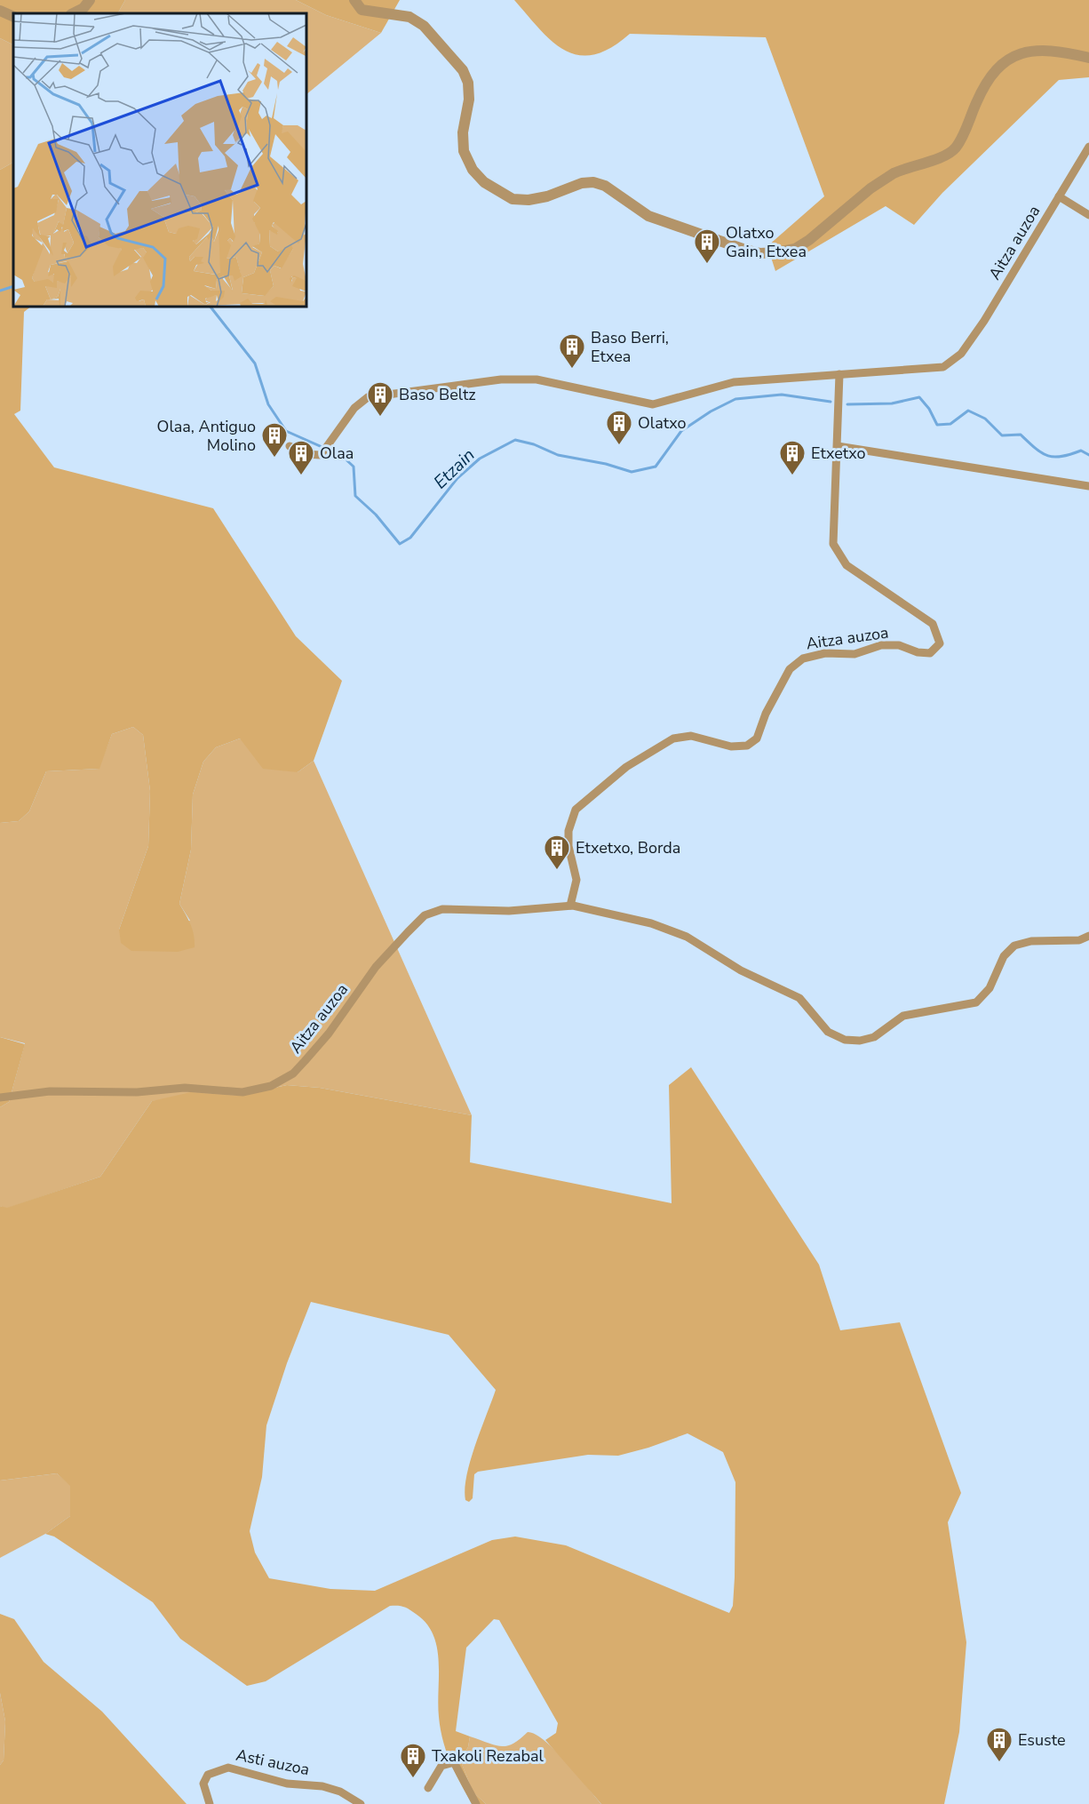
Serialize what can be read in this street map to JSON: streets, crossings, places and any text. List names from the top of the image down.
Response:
{
  "streets": {
    "street": ["Aitza auzoa", "Asti auzoa"]
  },
  "water": ["Etzain"],
  "places": {
    "building": [
      "Olatxo Gain, Etxea",
      "Baso Berri, Etxea",
      "Baso Beltz",
      "Olatxo",
      "Olaa, Antiguo Molino",
      "Olaa",
      "Etxetxo",
      "Etxetxo, Borda",
      "Esuste",
      "Txakoli Rezabal"
    ]
  }
}
